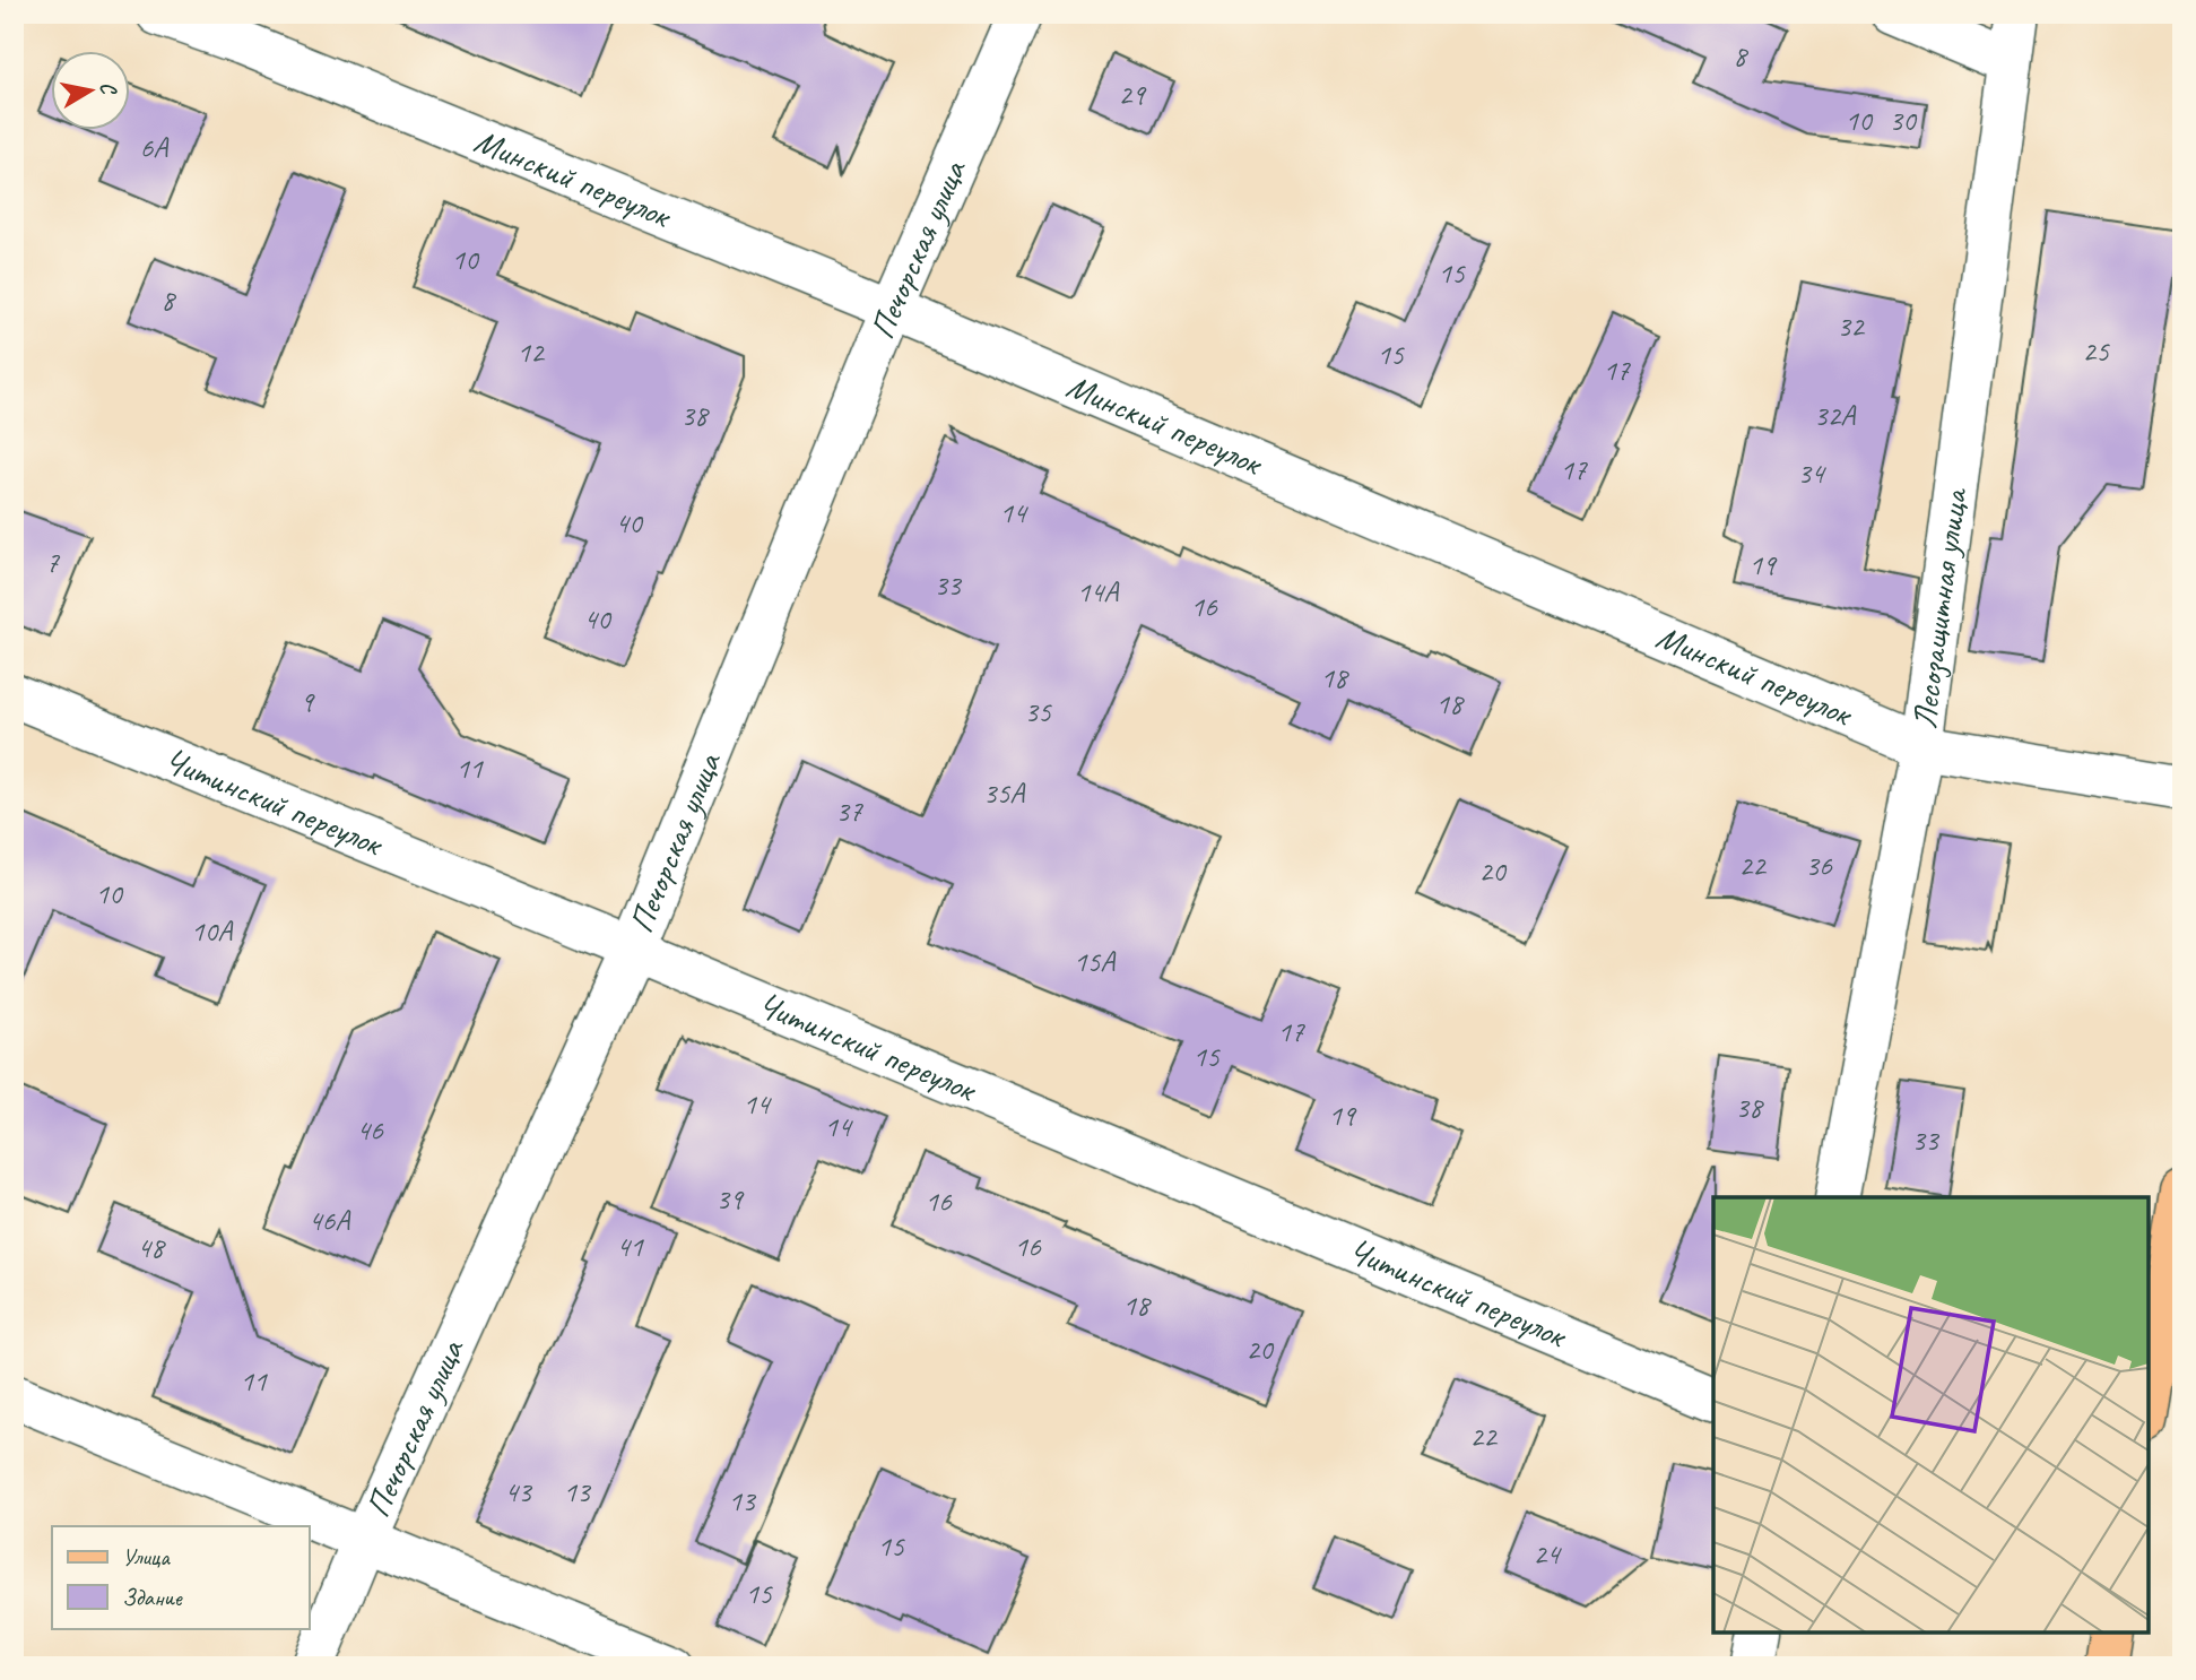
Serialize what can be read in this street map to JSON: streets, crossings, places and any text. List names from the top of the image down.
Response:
{
  "streets": {
    "street": [
      "Минский переулок",
      "Печорская улица",
      "Лесозащитная улица",
      "Читинский переулок"
    ]
  },
  "crossings": [
    ["Минский переулок", "Печорская улица"],
    ["Минский переулок", "Лесозащитная улица"],
    ["Печорская улица", "Читинский переулок"]
  ],
  "house_numbers": [
    "8",
    "29",
    "10",
    "30",
    "6А",
    "10",
    "15",
    "8",
    "32",
    "25",
    "12",
    "15",
    "17",
    "38",
    "32А",
    "17",
    "34",
    "14",
    "40",
    "7",
    "19",
    "33",
    "14А",
    "16",
    "40",
    "18",
    "9",
    "18",
    "35",
    "11",
    "35А",
    "37",
    "22",
    "36",
    "20",
    "10",
    "10А",
    "15А",
    "17",
    "15",
    "14",
    "38",
    "19",
    "14",
    "46",
    "33",
    "39",
    "16",
    "46А",
    "41",
    "16",
    "48",
    "18",
    "20",
    "11",
    "22",
    "43",
    "13",
    "13",
    "15",
    "24",
    "15"
  ],
  "legend": ["Улица", "Здание"],
  "north": "right"
}
